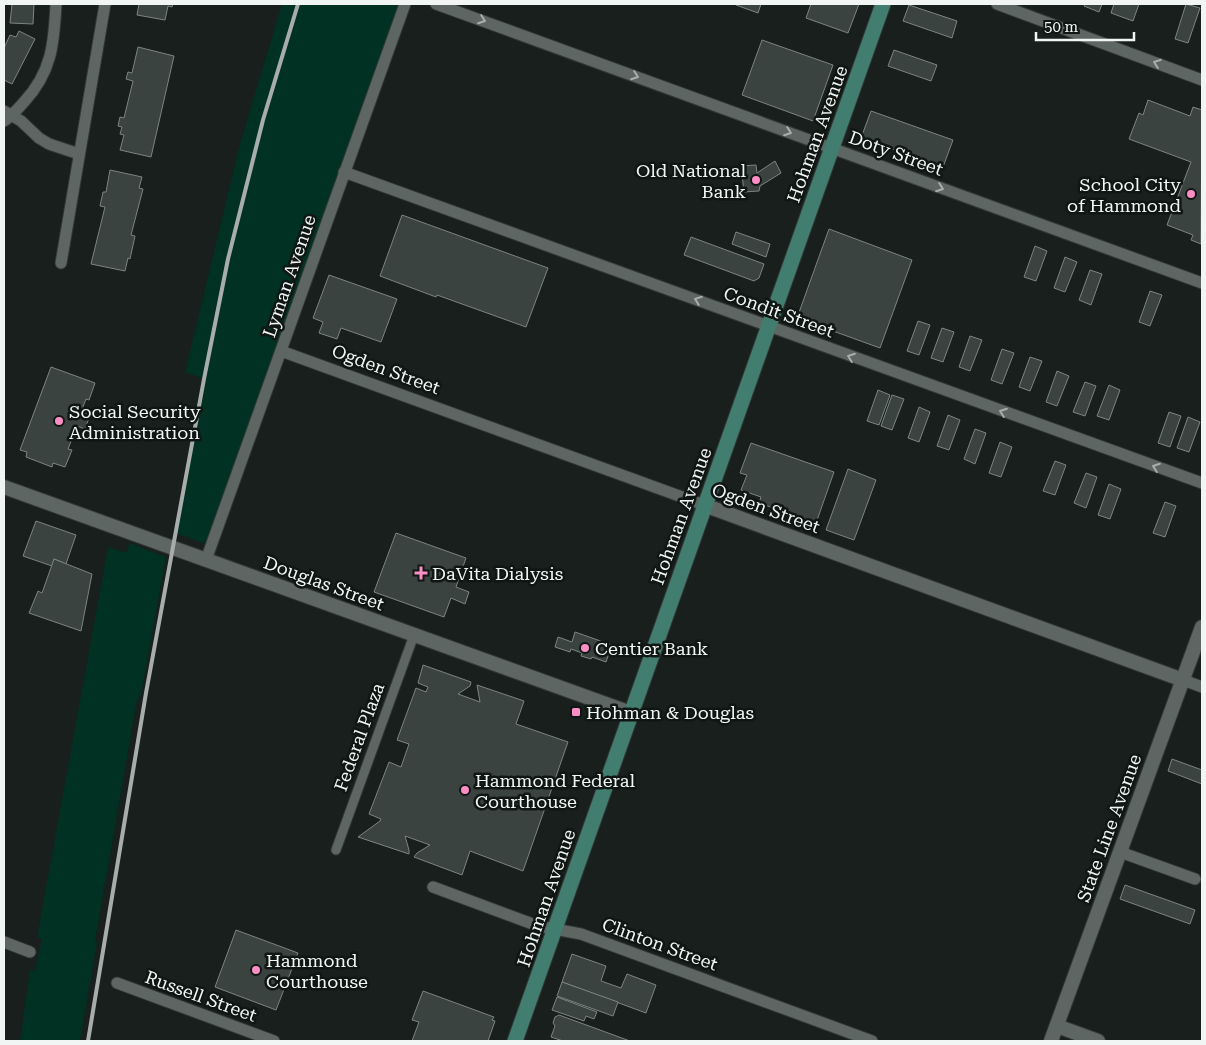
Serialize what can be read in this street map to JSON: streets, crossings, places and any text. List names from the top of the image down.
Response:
{
  "streets": {
    "main road": ["Hohman Avenue"],
    "street": [
      "Doty Street",
      "Lyman Avenue",
      "Condit Street",
      "Ogden Street",
      "Douglas Street",
      "Federal Plaza",
      "State Line Avenue",
      "Clinton Street",
      "Russell Street"
    ]
  },
  "crossings": [
    ["Hohman Avenue", "Doty Street"],
    ["Hohman Avenue", "Condit Street"],
    ["Hohman Avenue", "Ogden Street"],
    ["Hohman Avenue", "Douglas Street"],
    ["Hohman Avenue", "Clinton Street"],
    ["Lyman Avenue", "Condit Street"],
    ["Lyman Avenue", "Ogden Street"],
    ["Lyman Avenue", "Douglas Street"],
    ["Ogden Street", "State Line Avenue"],
    ["Douglas Street", "Federal Plaza"]
  ],
  "one_way": ["Doty Street", "Condit Street"],
  "places": {
    "other": [
      "Old National Bank",
      "School City of Hammond",
      "Social Security Administration",
      "Centier Bank",
      "Hammond Federal Courthouse",
      "Hammond Courthouse"
    ],
    "health": ["DaVita Dialysis"],
    "transit": ["Hohman & Douglas"]
  },
  "scale_bar": "50 m"
}
